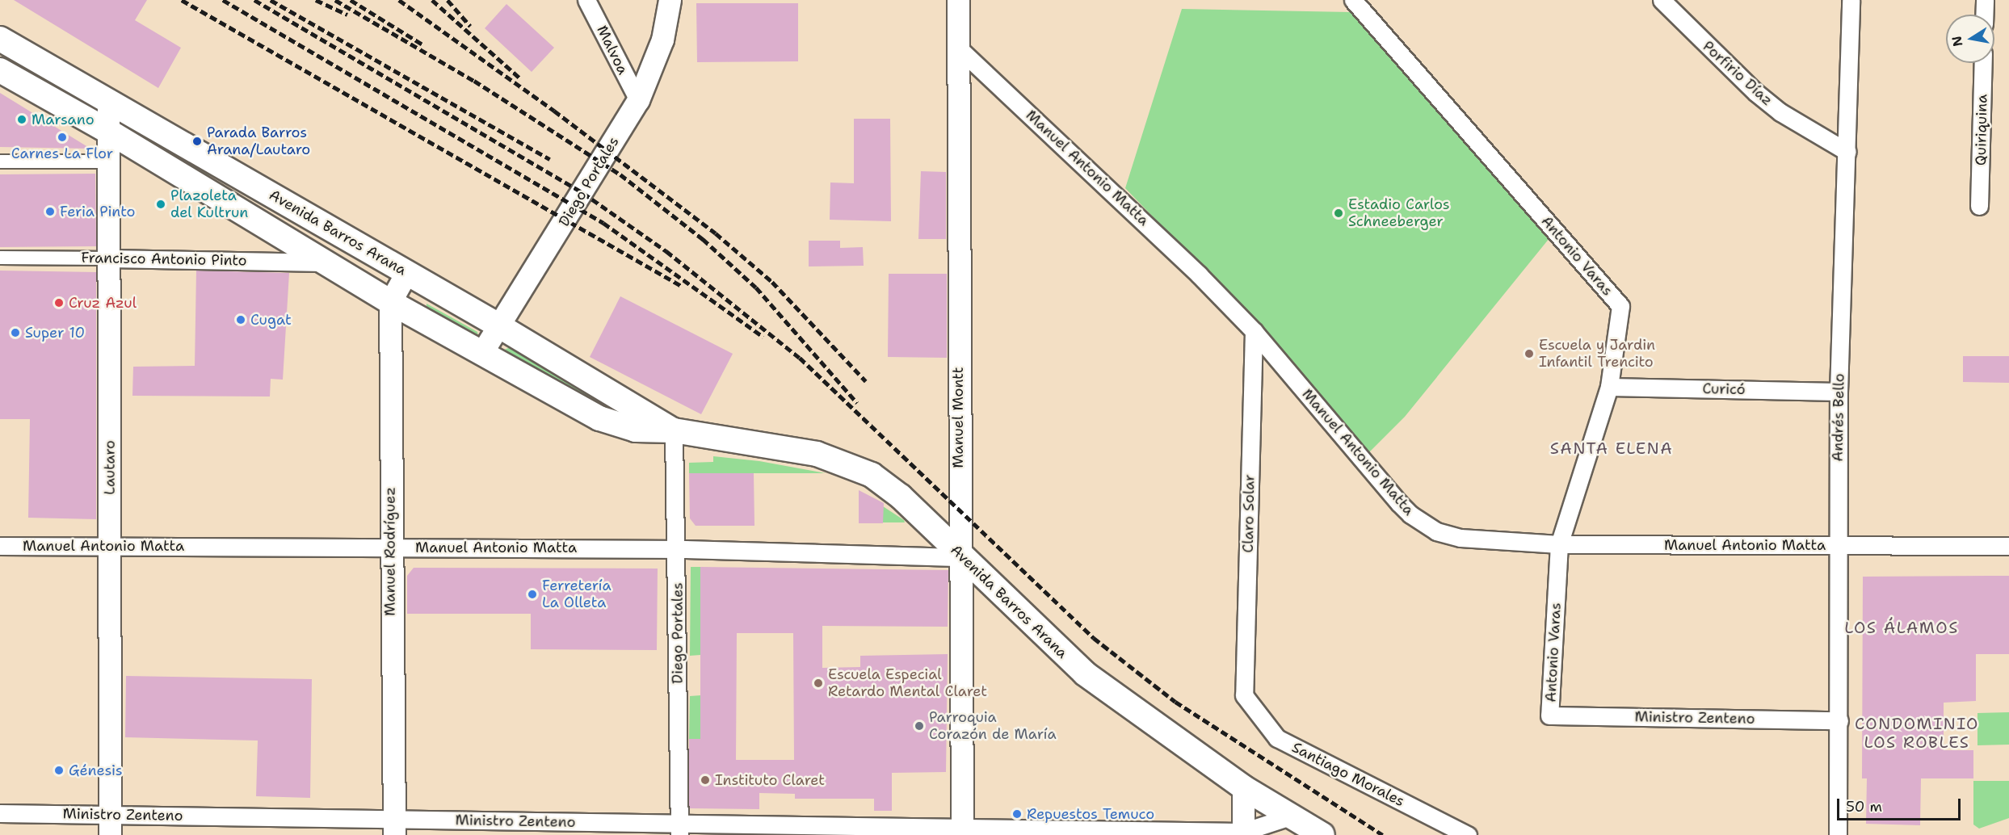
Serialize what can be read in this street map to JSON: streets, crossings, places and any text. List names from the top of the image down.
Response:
{
  "streets": {
    "main road": ["Avenida Barros Arana"],
    "street": [
      "Malvoa",
      "Porfirio Díaz",
      "Quiriquina",
      "Manuel Antonio Matta",
      "Diego Portales",
      "Antonio Varas",
      "Francisco Antonio Pinto",
      "Curicó",
      "Manuel Montt",
      "Andrés Bello",
      "Lautaro",
      "Claro Solar",
      "Manuel Rodríguez",
      "Ministro Zenteno",
      "Santiago Morales"
    ]
  },
  "crossings": [
    ["Malvoa", "Diego Portales"],
    ["Porfirio Díaz", "Andrés Bello"],
    ["Manuel Antonio Matta", "Diego Portales"],
    ["Manuel Antonio Matta", "Avenida Barros Arana"],
    ["Manuel Antonio Matta", "Antonio Varas"],
    ["Manuel Antonio Matta", "Manuel Montt"],
    ["Manuel Antonio Matta", "Andrés Bello"],
    ["Manuel Antonio Matta", "Lautaro"],
    ["Manuel Antonio Matta", "Claro Solar"],
    ["Manuel Antonio Matta", "Manuel Rodríguez"],
    ["Diego Portales", "Avenida Barros Arana"],
    ["Diego Portales", "Ministro Zenteno"],
    ["Avenida Barros Arana", "Francisco Antonio Pinto"],
    ["Avenida Barros Arana", "Manuel Montt"],
    ["Avenida Barros Arana", "Lautaro"],
    ["Avenida Barros Arana", "Manuel Rodríguez"],
    ["Avenida Barros Arana", "Ministro Zenteno"],
    ["Antonio Varas", "Curicó"],
    ["Antonio Varas", "Ministro Zenteno"],
    ["Francisco Antonio Pinto", "Lautaro"],
    ["Curicó", "Andrés Bello"],
    ["Manuel Montt", "Ministro Zenteno"],
    ["Andrés Bello", "Ministro Zenteno"],
    ["Lautaro", "Ministro Zenteno"],
    ["Claro Solar", "Santiago Morales"],
    ["Manuel Rodríguez", "Ministro Zenteno"]
  ],
  "districts": ["SANTA ELENA", "LOS ÁLAMOS", "CONDOMINIO LOS ROBLES"],
  "places": [
    "Marsano",
    "Carnes La Flor",
    "Parada Barros Arana/Lautaro",
    "Plazoleta del Kultrun",
    "Feria Pinto",
    "Estadio Carlos Schneeberger",
    "Cruz Azul",
    "Cugat",
    "Super 10",
    "Escuela y Jardin Infantil Trencito",
    "Ferretería La Olleta",
    "Escuela Especial Retardo Mental Claret",
    "Parroquia Corazón de María",
    "Génesis",
    "Instituto Claret",
    "Repuestos Temuco"
  ],
  "scale_bar": "50 m",
  "north": "left"
}
